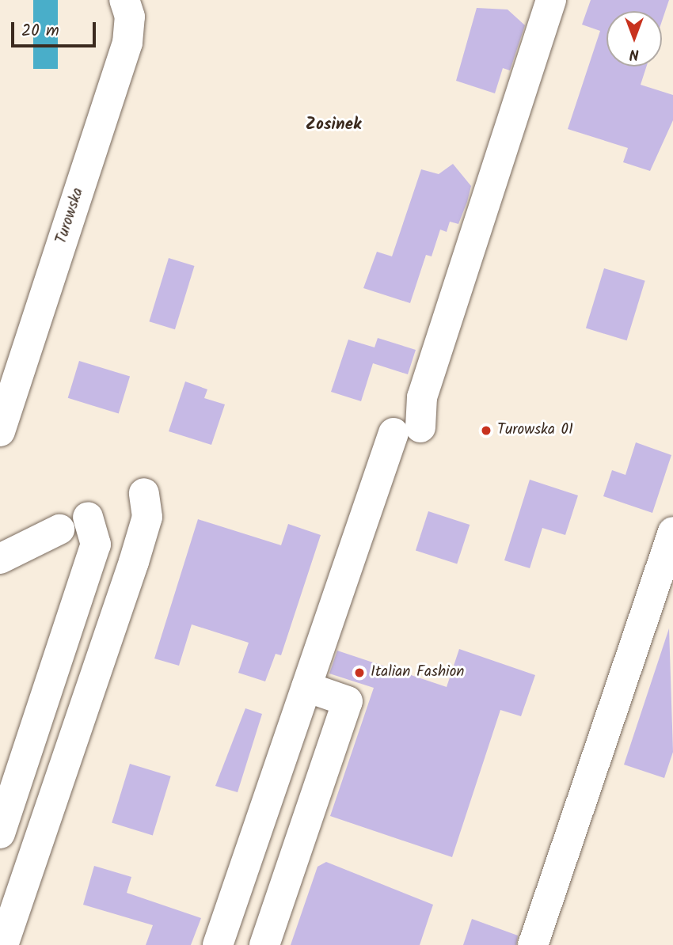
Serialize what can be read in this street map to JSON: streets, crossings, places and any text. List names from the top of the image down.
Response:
{
  "streets": {
    "street": ["Turowska"]
  },
  "districts": ["Zosinek"],
  "places": ["Turowska 01", "Italian Fashion"],
  "scale_bar": "20 m",
  "north": "bottom"
}
